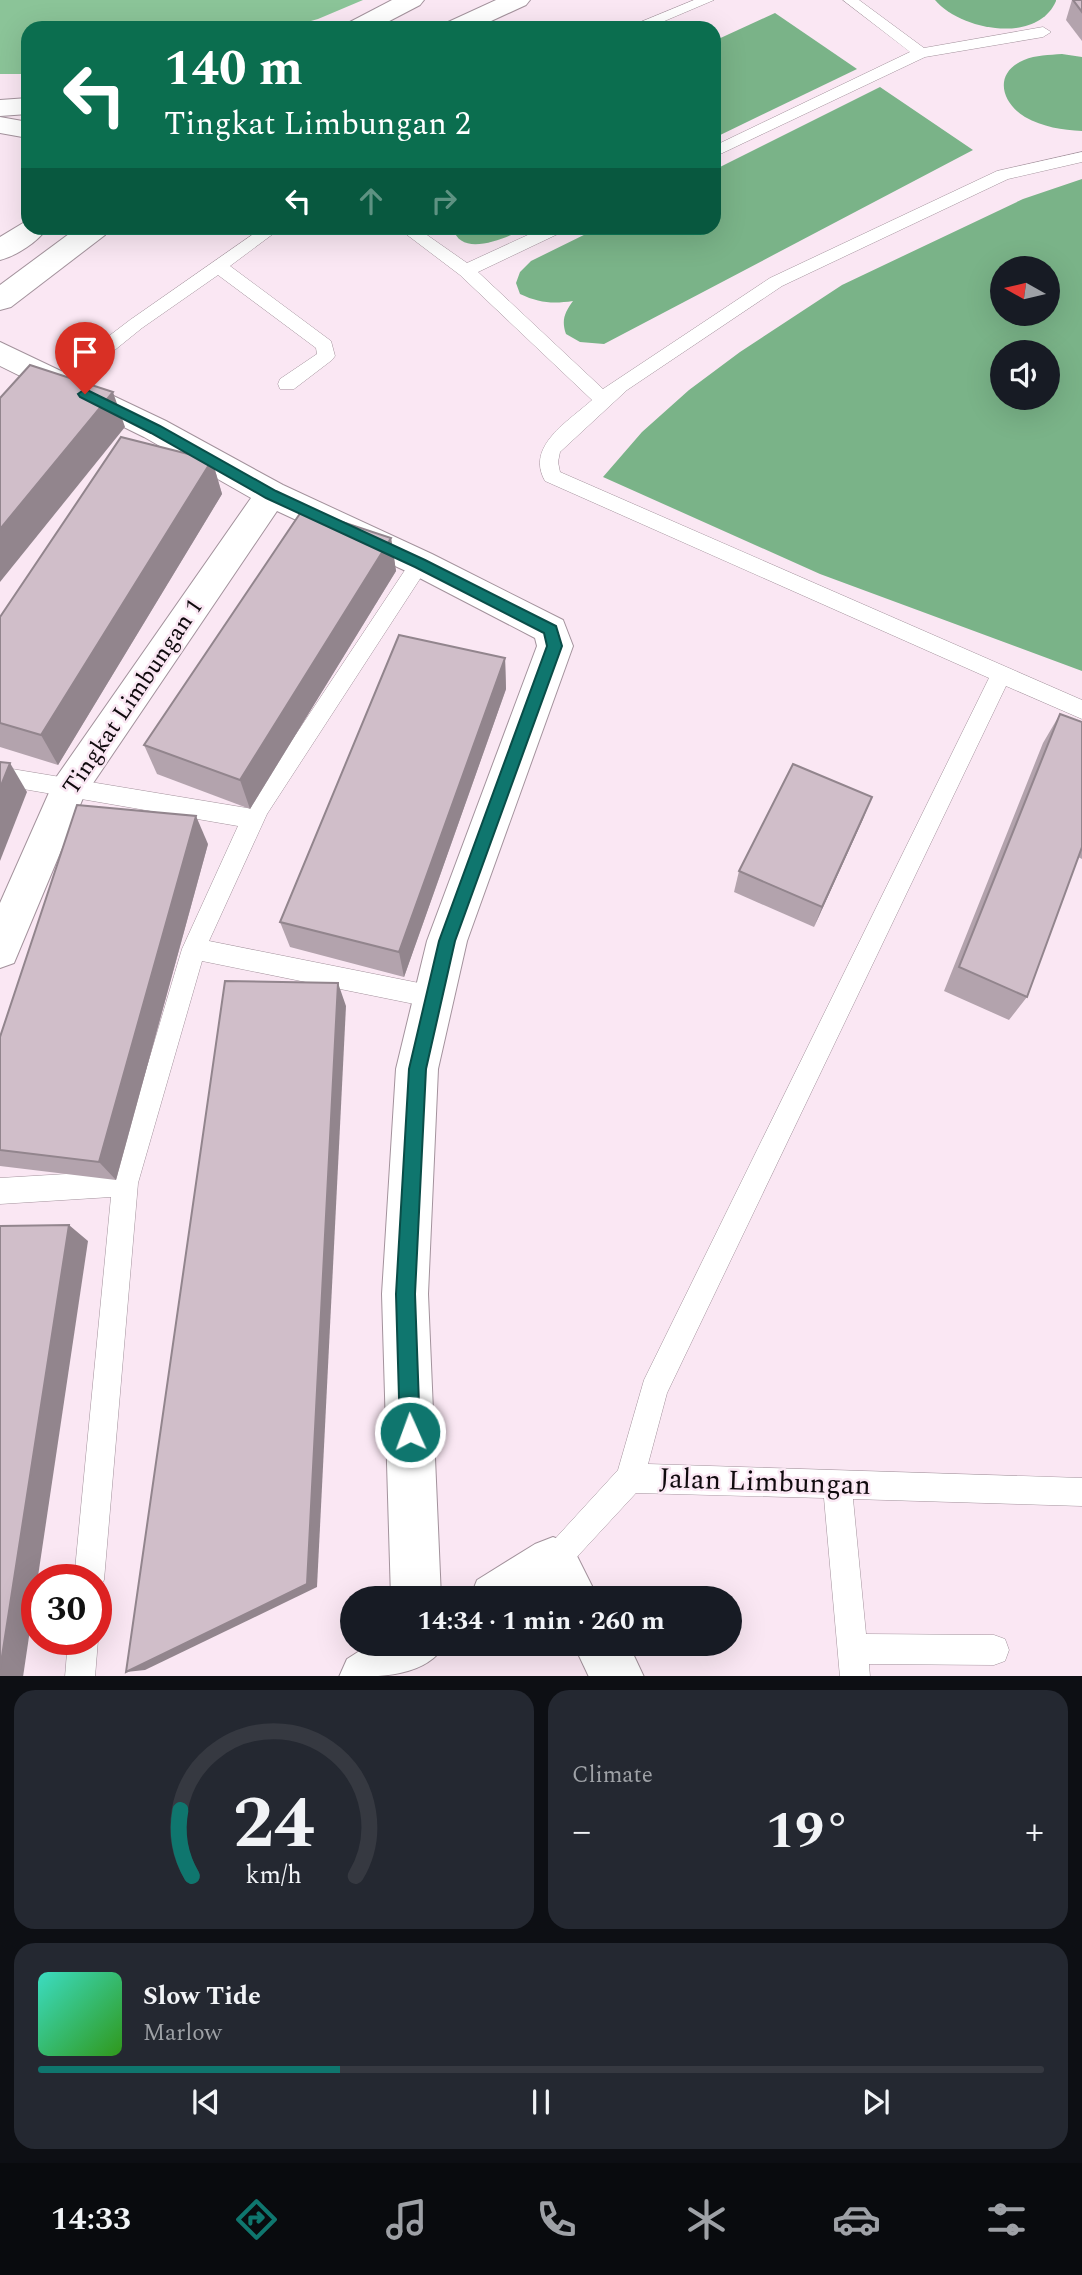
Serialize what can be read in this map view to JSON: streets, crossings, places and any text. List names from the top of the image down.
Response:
{
  "streets": {
    "main road": ["Tingkat Limbungan 1", "Jalan Limbungan"]
  },
  "north": "left",
  "page": {
    "turn": ["140 m", "Tingkat Limbungan 2"],
    "limit": "30",
    "trip": "14:34 · 1 min · 260 m",
    "tile": "Climate",
    "heat": ["−", "19°", "+"],
    "song": ["Slow Tide", "Marlow"],
    "tabs": "14:33",
    "gauge": ["24", "km/h"]
  }
}
